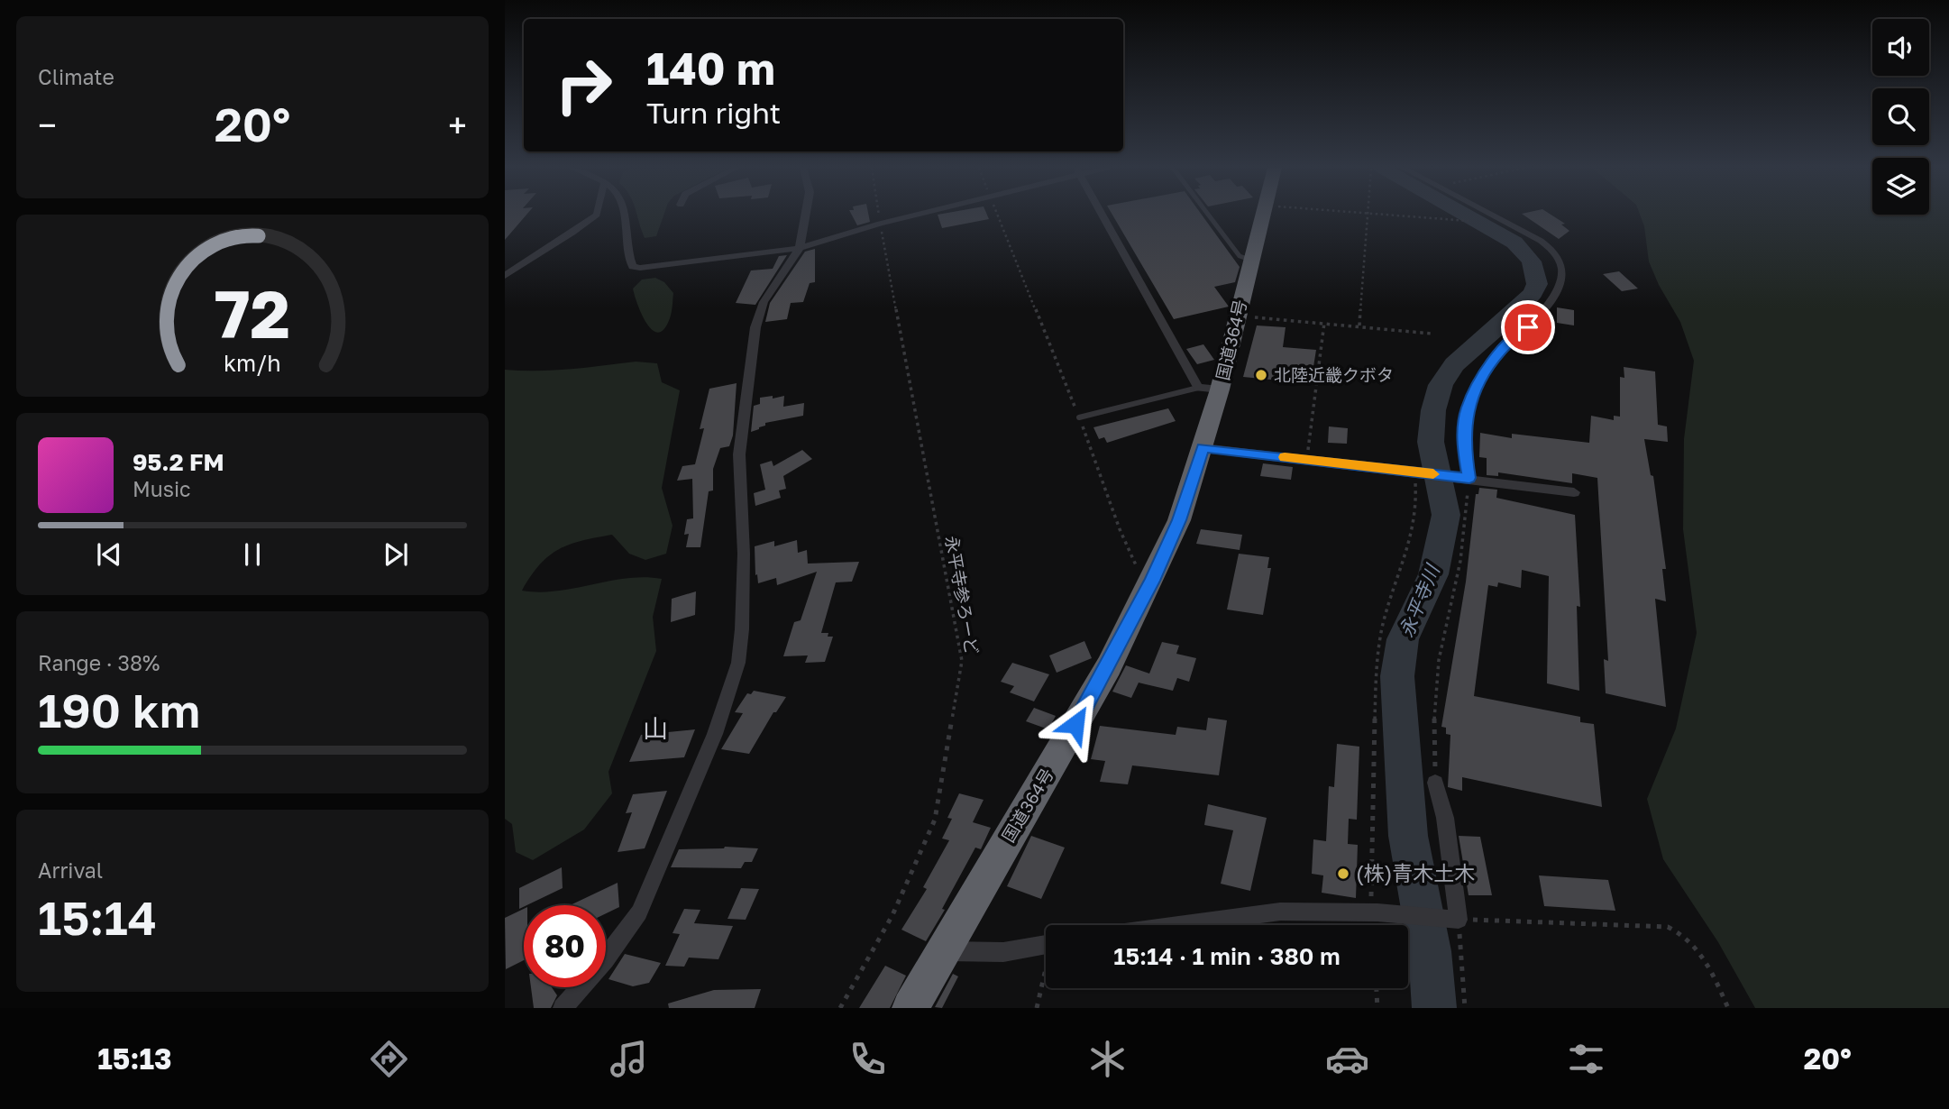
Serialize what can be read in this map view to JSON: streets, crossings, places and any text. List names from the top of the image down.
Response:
{
  "streets": {
    "highway": ["国道364号"],
    "path": ["永平寺参ろーど"]
  },
  "districts": ["山"],
  "water": ["永平寺川"],
  "places": ["北陸近畿クボタ", "(株)青木土木"],
  "page": {
    "tile": [
      "Climate",
      ["Range · 38%", "190 km"],
      ["Arrival", "15:14"]
    ],
    "turn": ["140 m", "Turn right"],
    "heat": ["−", "20°", "+"],
    "song": ["95.2 FM", "Music"],
    "limit": "80",
    "trip": "15:14 · 1 min · 380 m",
    "tabs": ["15:13", "20°"],
    "gauge": ["72", "km/h"]
  }
}
